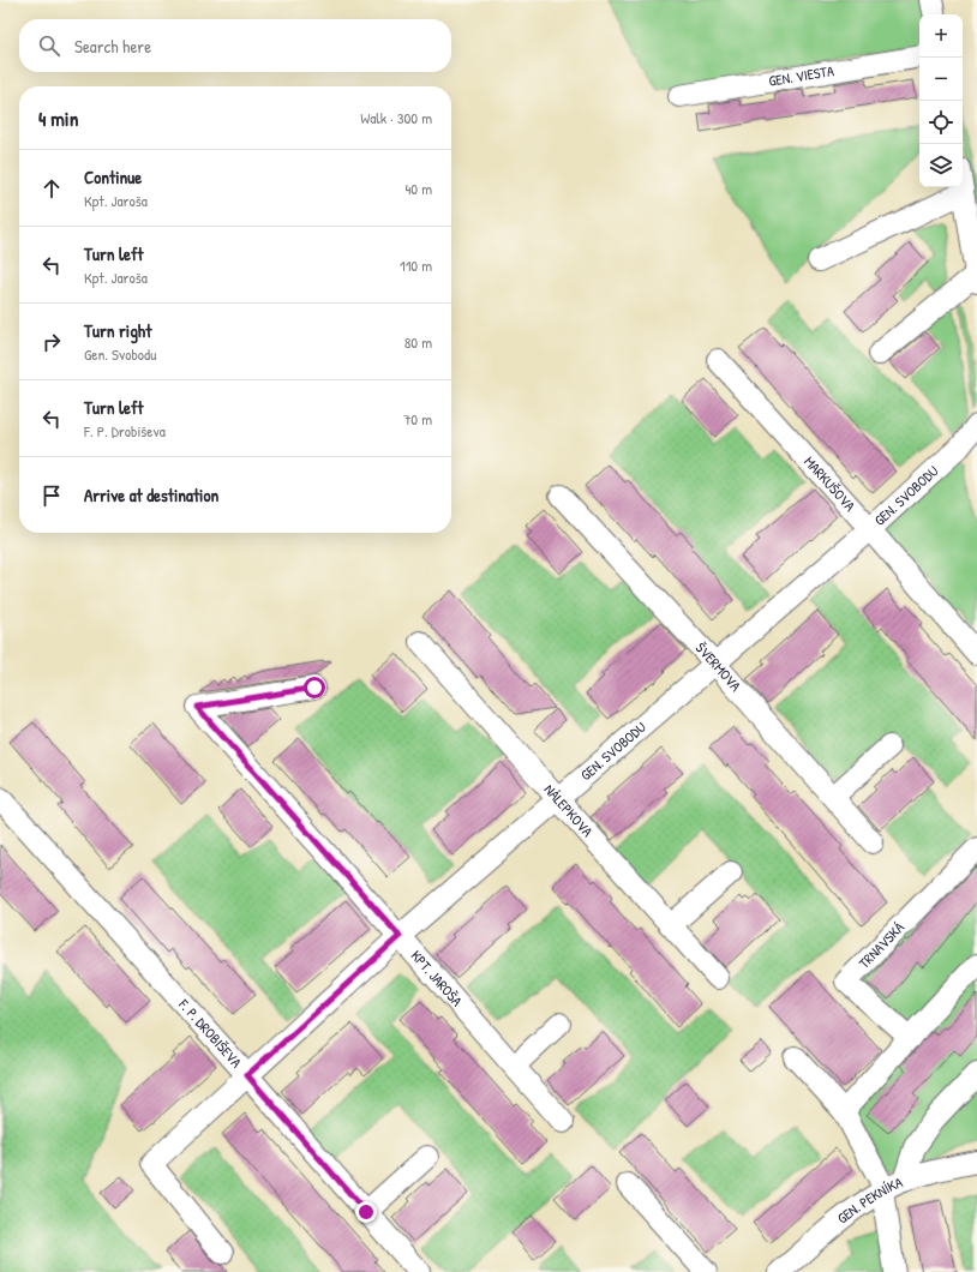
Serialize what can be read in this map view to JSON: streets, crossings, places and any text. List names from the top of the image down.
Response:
{
  "streets": {
    "street": [
      "GEN. VIESTA",
      "MARKUŠOVA",
      "GEN. SVOBODU",
      "ŠVERMOVA",
      "NÁLEPKOVA",
      "TRNAVSKÁ",
      "KPT. JAROŠA",
      "F. P. DROBIŠEVA",
      "GEN. PEKNÍKA"
    ]
  },
  "crossings": [
    ["MARKUŠOVA", "GEN. SVOBODU"],
    ["GEN. SVOBODU", "ŠVERMOVA"],
    ["GEN. SVOBODU", "NÁLEPKOVA"],
    ["GEN. SVOBODU", "KPT. JAROŠA"],
    ["GEN. SVOBODU", "F. P. DROBIŠEVA"]
  ],
  "page": {
    "map_buttons": ["+", "−"],
    "search": "Search here",
    "heading": ["4 min", "Walk · 300 m"],
    "list": [
      ["Continue", "Kpt. Jaroša", "40 m"],
      ["Turn left", "Kpt. Jaroša", "110 m"],
      ["Turn right", "Gen. Svobodu", "80 m"],
      ["Turn left", "F. P. Drobiševa", "70 m"],
      "Arrive at destination"
    ]
  }
}
